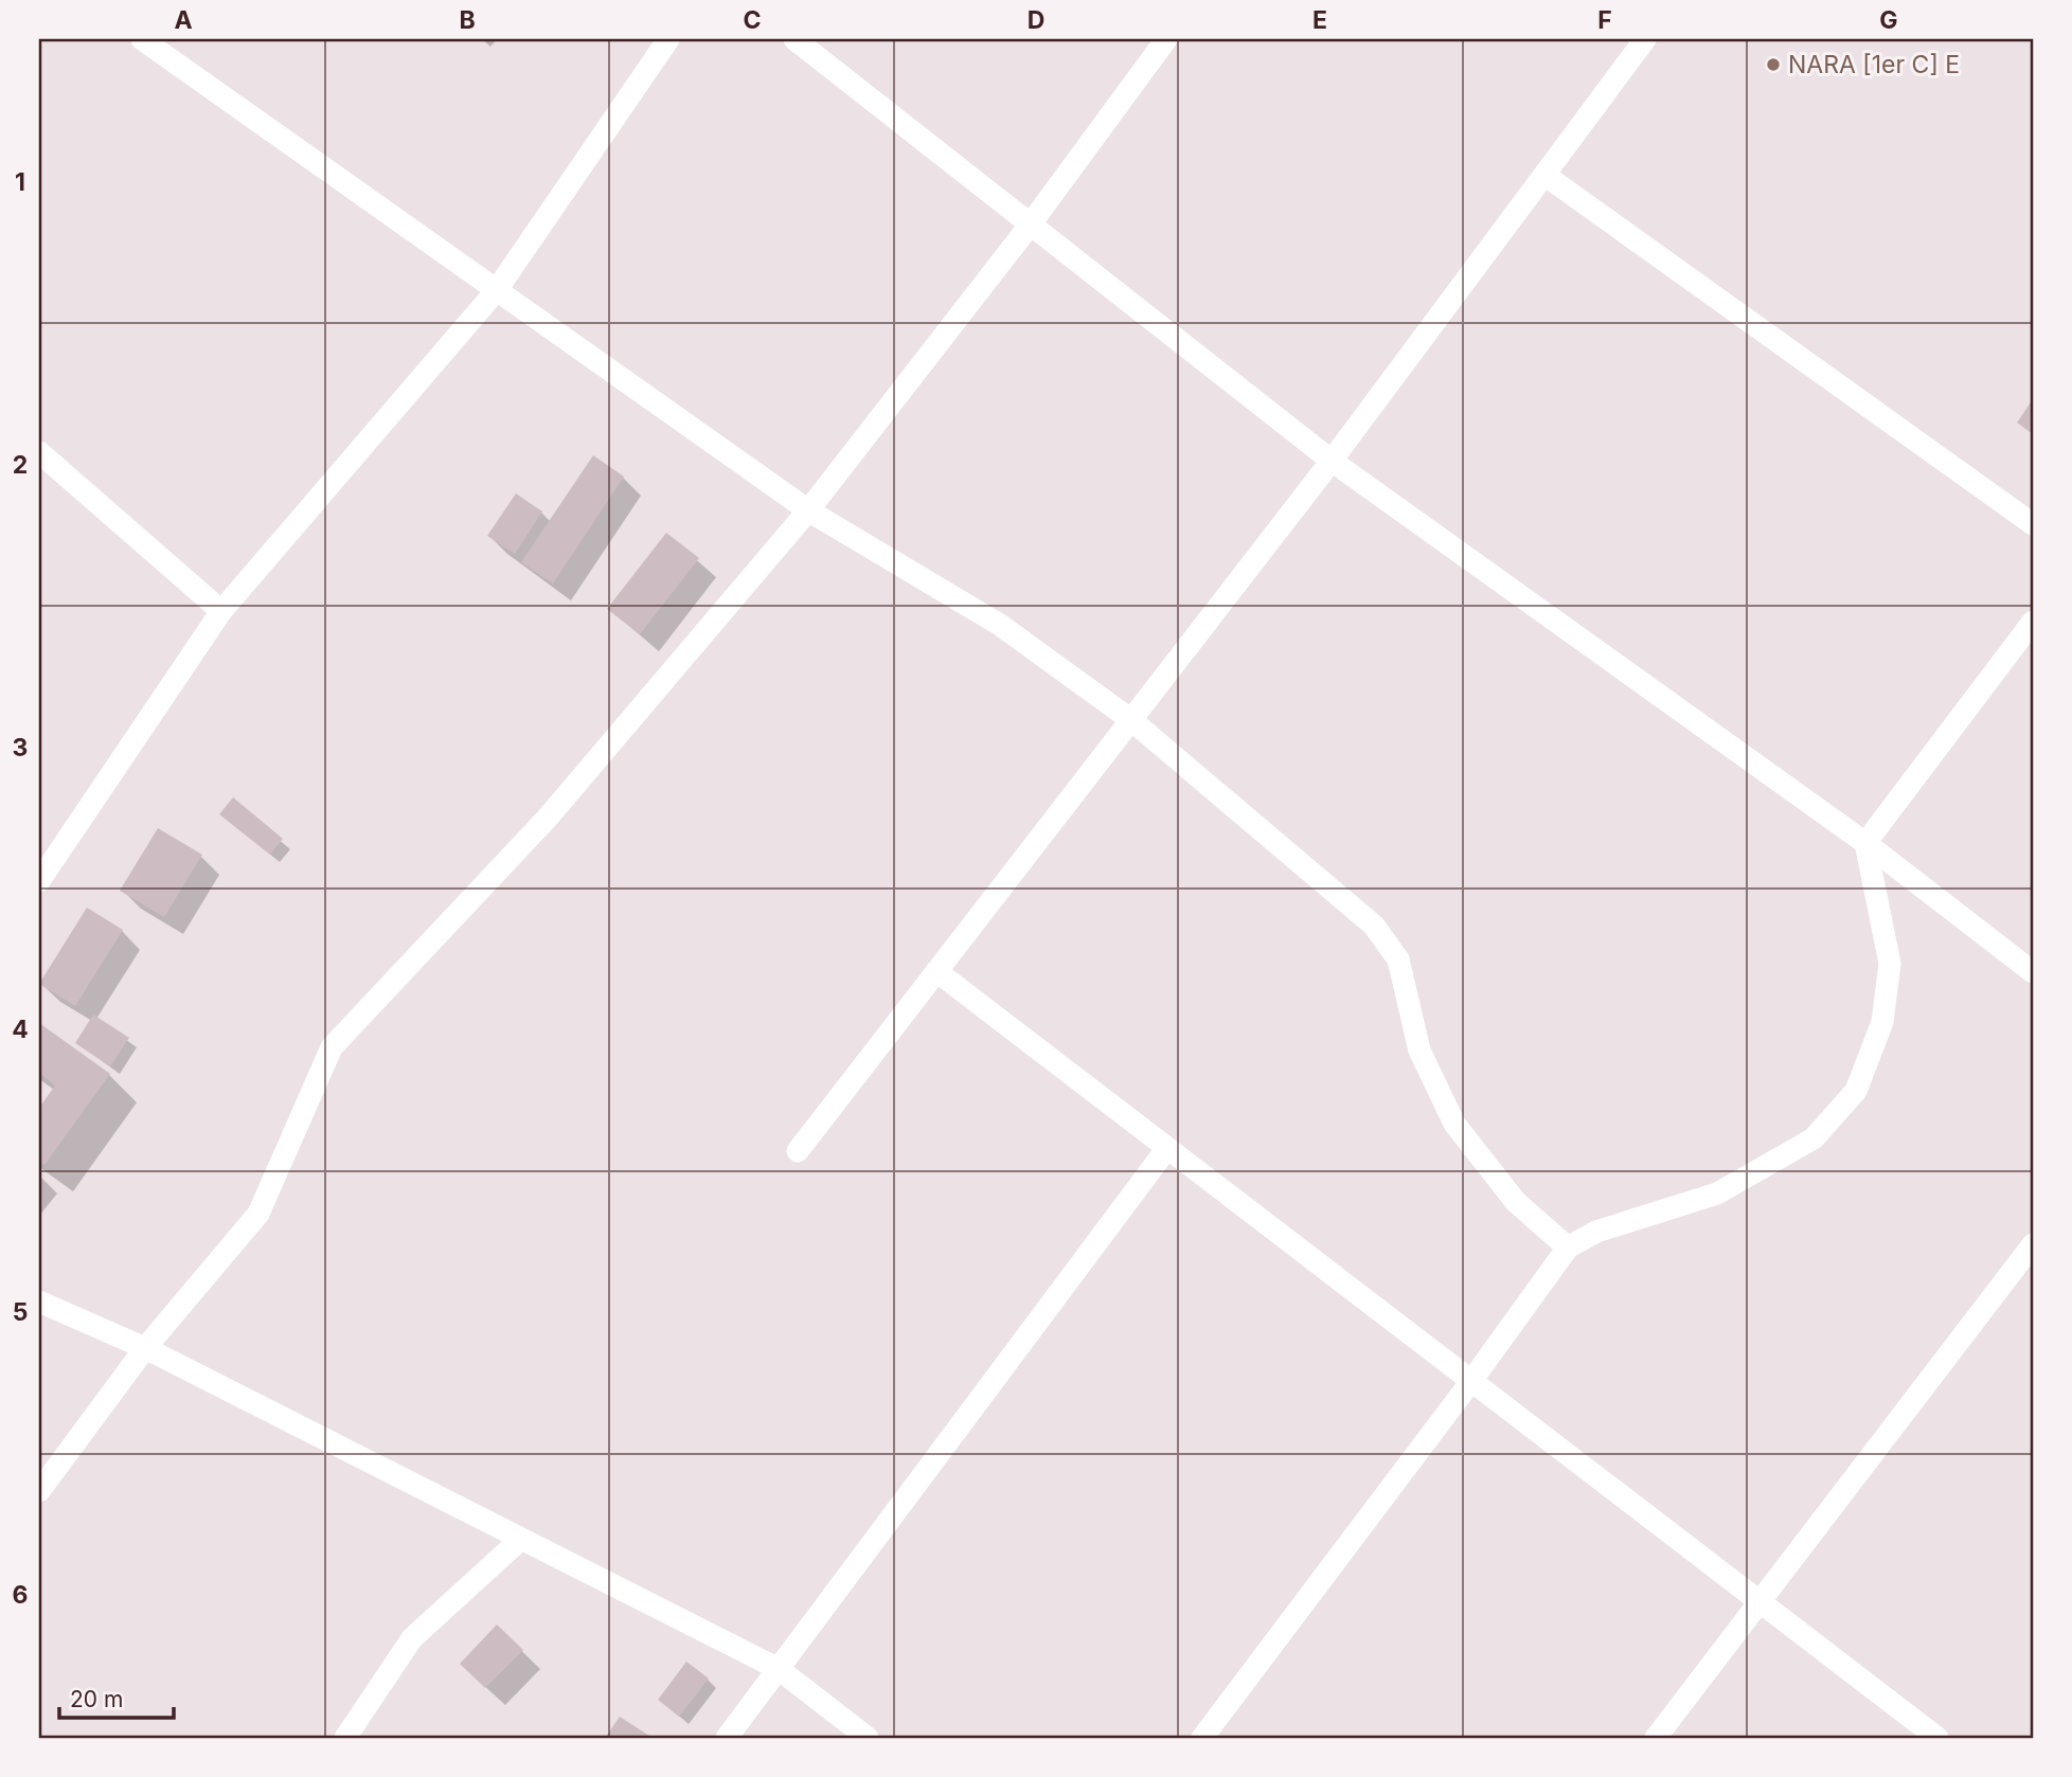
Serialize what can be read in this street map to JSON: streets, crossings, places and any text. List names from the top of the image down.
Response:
{
  "places": ["NARA [1er C] E"],
  "scale_bar": "20 m",
  "grid": {
    "columns": [
      "A",
      "B",
      "C",
      "D",
      "E",
      "F",
      "G"
    ],
    "rows": [
      "1",
      "2",
      "3",
      "4",
      "5",
      "6"
    ]
  }
}
